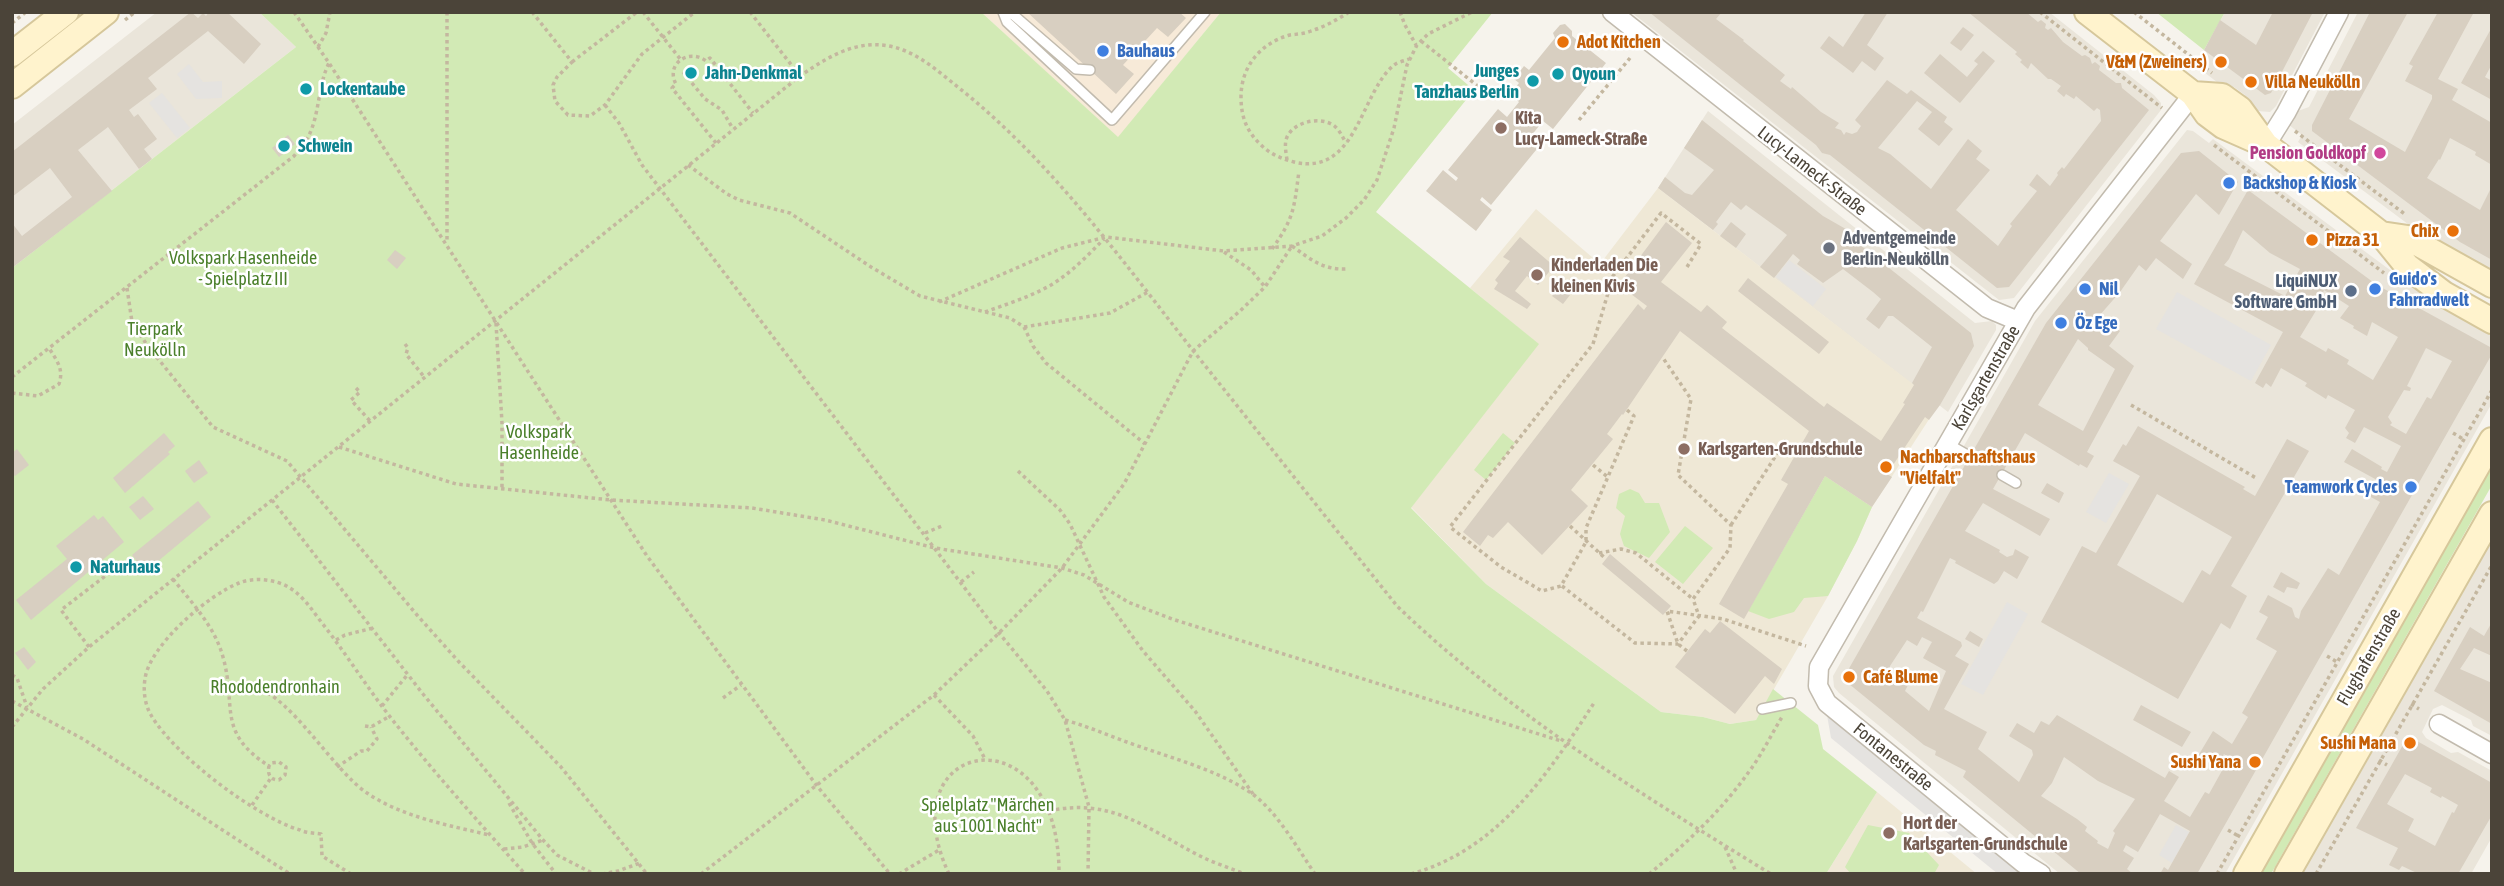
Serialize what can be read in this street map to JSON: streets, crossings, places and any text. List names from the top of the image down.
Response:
{
  "streets": {
    "main road": ["Flughafenstraße"],
    "street": ["Lucy-Lameck-Straße", "Karlsgartenstraße", "Fontanestraße"]
  },
  "crossings": [
    ["Lucy-Lameck-Straße", "Karlsgartenstraße"],
    ["Karlsgartenstraße", "Fontanestraße"]
  ],
  "parks": [
    "Volkspark Hasenheide - Spielplatz III",
    "Tierpark Neukölln",
    "Volkspark Hasenheide",
    "Rhododendronhain",
    "Spielplatz \"Märchen aus 1001 Nacht\""
  ],
  "places": [
    "Adot Kitchen",
    "Bauhaus",
    "V&M (Zweiners)",
    "Jahn-Denkmal",
    "Oyoun",
    "Junges Tanzhaus Berlin",
    "Villa Neukölln",
    "Lockentaube",
    "Kita Lucy-Lameck-Straße",
    "Schwein",
    "Pension Goldkopf",
    "Backshop & Kiosk",
    "Chix",
    "Pizza 31",
    "Adventgemeinde Berlin-Neukölln",
    "Kinderladen Die kleinen Kivis",
    "Nil",
    "Guido's Fahrradwelt",
    "LiquiNUX Software GmbH",
    "Öz Ege",
    "Karlsgarten-Grundschule",
    "Nachbarschaftshaus \"Vielfalt\"",
    "Teamwork Cycles",
    "Naturhaus",
    "Café Blume",
    "Sushi Mana",
    "Sushi Yana",
    "Hort der Karlsgarten-Grundschule"
  ]
}
